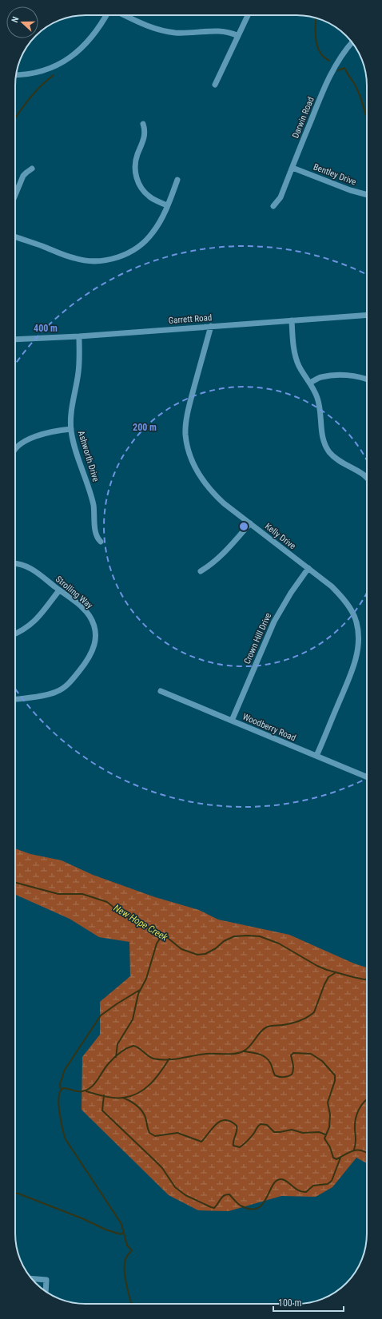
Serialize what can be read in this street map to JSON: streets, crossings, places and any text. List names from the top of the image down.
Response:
{
  "streets": {
    "street": [
      "Darwin Road",
      "Bentley Drive",
      "Garrett Road",
      "Ashworth Drive",
      "Kelly Drive",
      "Strolling Way",
      "Crown Hill Drive",
      "Woodberry Road"
    ]
  },
  "crossings": [
    ["Darwin Road", "Bentley Drive"],
    ["Garrett Road", "Ashworth Drive"],
    ["Garrett Road", "Kelly Drive"],
    ["Kelly Drive", "Crown Hill Drive"],
    ["Kelly Drive", "Woodberry Road"],
    ["Crown Hill Drive", "Woodberry Road"]
  ],
  "water": ["New Hope Creek"],
  "scale_bar": "100 m",
  "north": "left",
  "rings": ["400 m", "200 m"]
}
